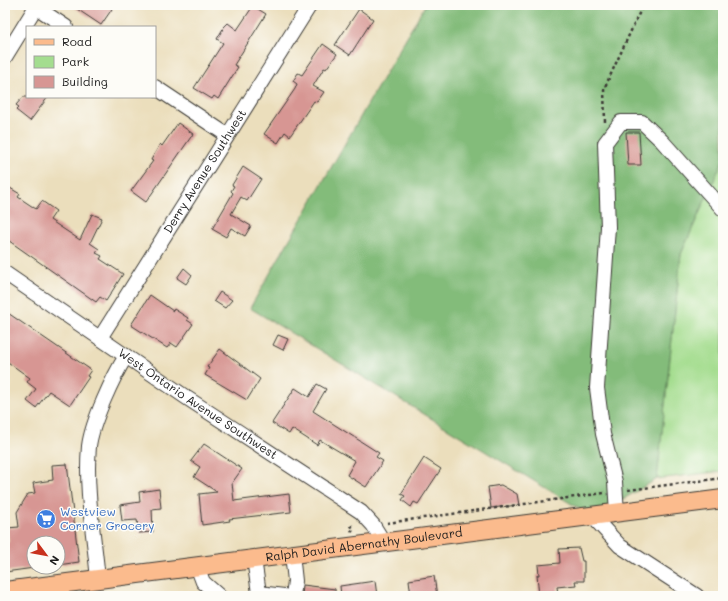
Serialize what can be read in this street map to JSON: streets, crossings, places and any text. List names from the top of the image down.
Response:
{
  "streets": {
    "main road": ["Ralph David Abernathy Boulevard"],
    "street": ["Derry Avenue Southwest", "West Ontario Avenue Southwest"]
  },
  "crossings": [
    ["Derry Avenue Southwest", "West Ontario Avenue Southwest"],
    ["West Ontario Avenue Southwest", "Ralph David Abernathy Boulevard"]
  ],
  "places": {
    "supermarket": ["Westview Corner Grocery"]
  },
  "legend": ["Road", "Park", "Building"],
  "north": "bottom right"
}
